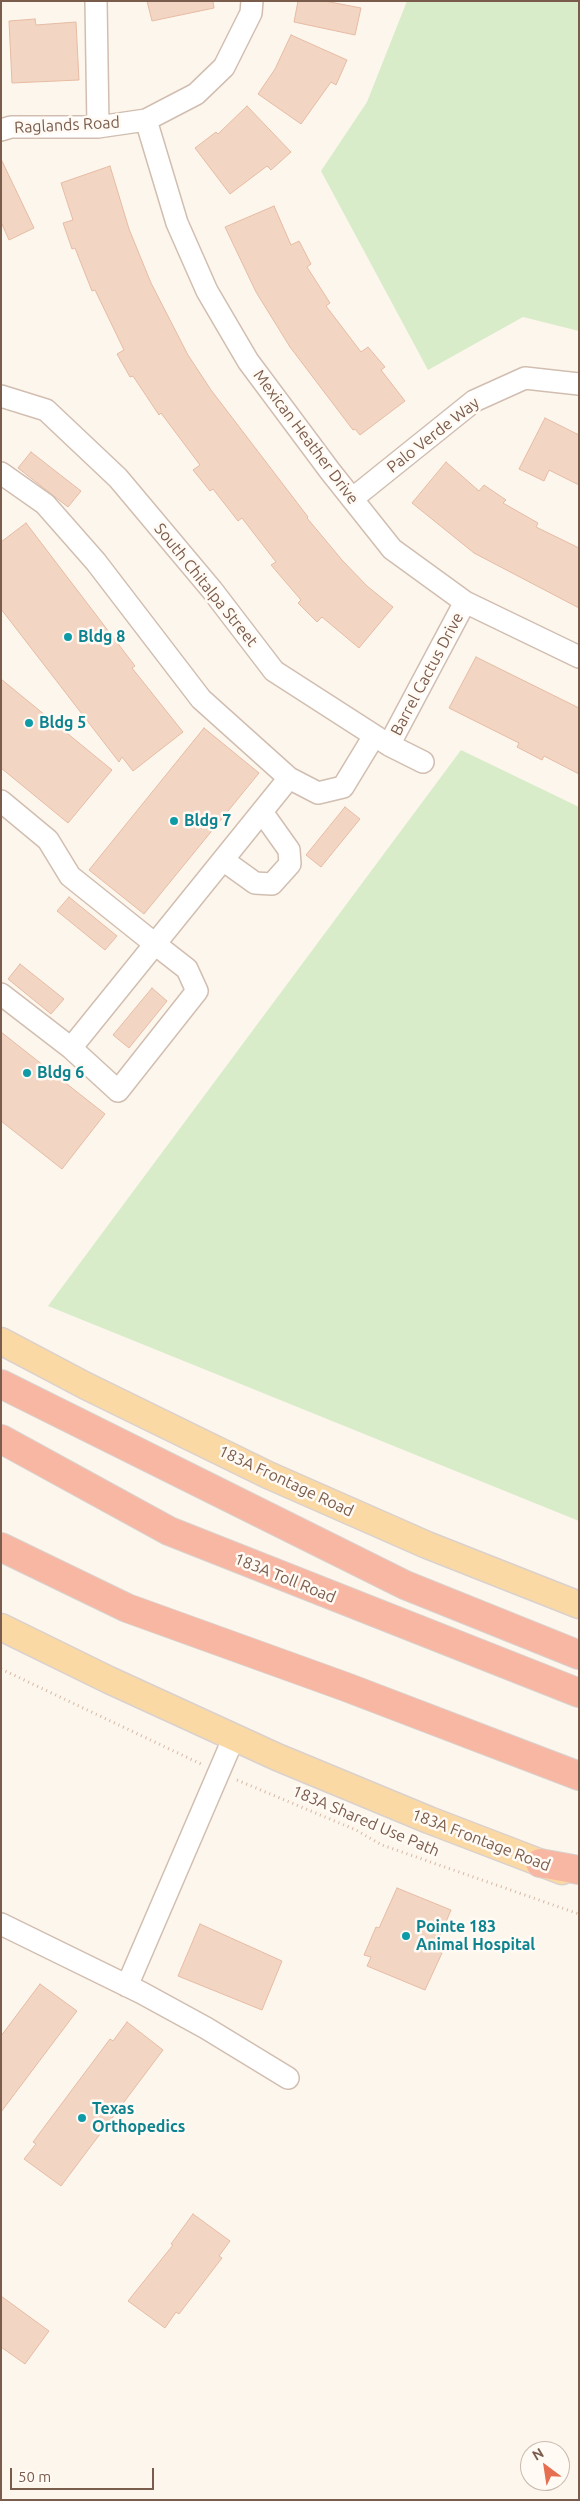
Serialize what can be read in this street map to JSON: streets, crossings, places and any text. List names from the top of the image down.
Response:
{
  "streets": {
    "highway": ["183A Toll Road"],
    "main road": ["183A Frontage Road"],
    "street": [
      "Raglands Road",
      "Palo Verde Way",
      "Mexican Heather Drive",
      "South Chitalpa Street",
      "Barrel Cactus Drive"
    ],
    "path": ["183A Shared Use Path"]
  },
  "crossings": [
    ["Raglands Road", "Mexican Heather Drive"],
    ["Palo Verde Way", "Mexican Heather Drive"],
    ["Mexican Heather Drive", "Barrel Cactus Drive"],
    ["South Chitalpa Street", "Barrel Cactus Drive"]
  ],
  "places": [
    "Bldg 8",
    "Bldg 5",
    "Bldg 7",
    "Bldg 6",
    "Pointe 183 Animal Hospital",
    "Texas Orthopedics"
  ],
  "scale_bar": "50 m",
  "north": "top left"
}
